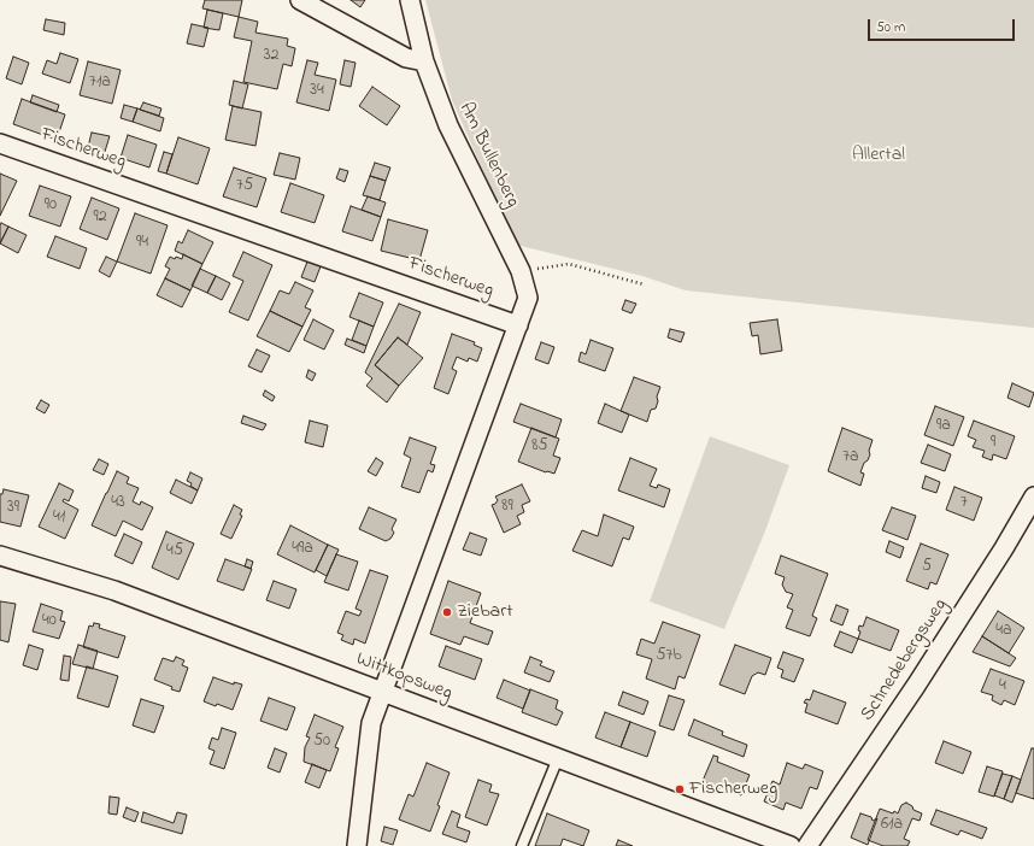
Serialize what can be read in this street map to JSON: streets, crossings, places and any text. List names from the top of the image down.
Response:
{
  "streets": {
    "street": [
      "Fischerweg",
      "Am Bullenberg",
      "Schnedebergsweg",
      "Wittkopsweg"
    ]
  },
  "crossings": [
    ["Fischerweg", "Am Bullenberg"]
  ],
  "parks": ["Allertal"],
  "places": ["Ziebart", "Fischerweg"],
  "house_numbers": [
    "32",
    "71a",
    "34",
    "75",
    "90",
    "92",
    "94",
    "9a",
    "9",
    "85",
    "7a",
    "43",
    "7",
    "89",
    "39",
    "41",
    "49a",
    "45",
    "5",
    "40",
    "4a",
    "57b",
    "4",
    "50",
    "61a"
  ],
  "scale_bar": "50 m"
}
